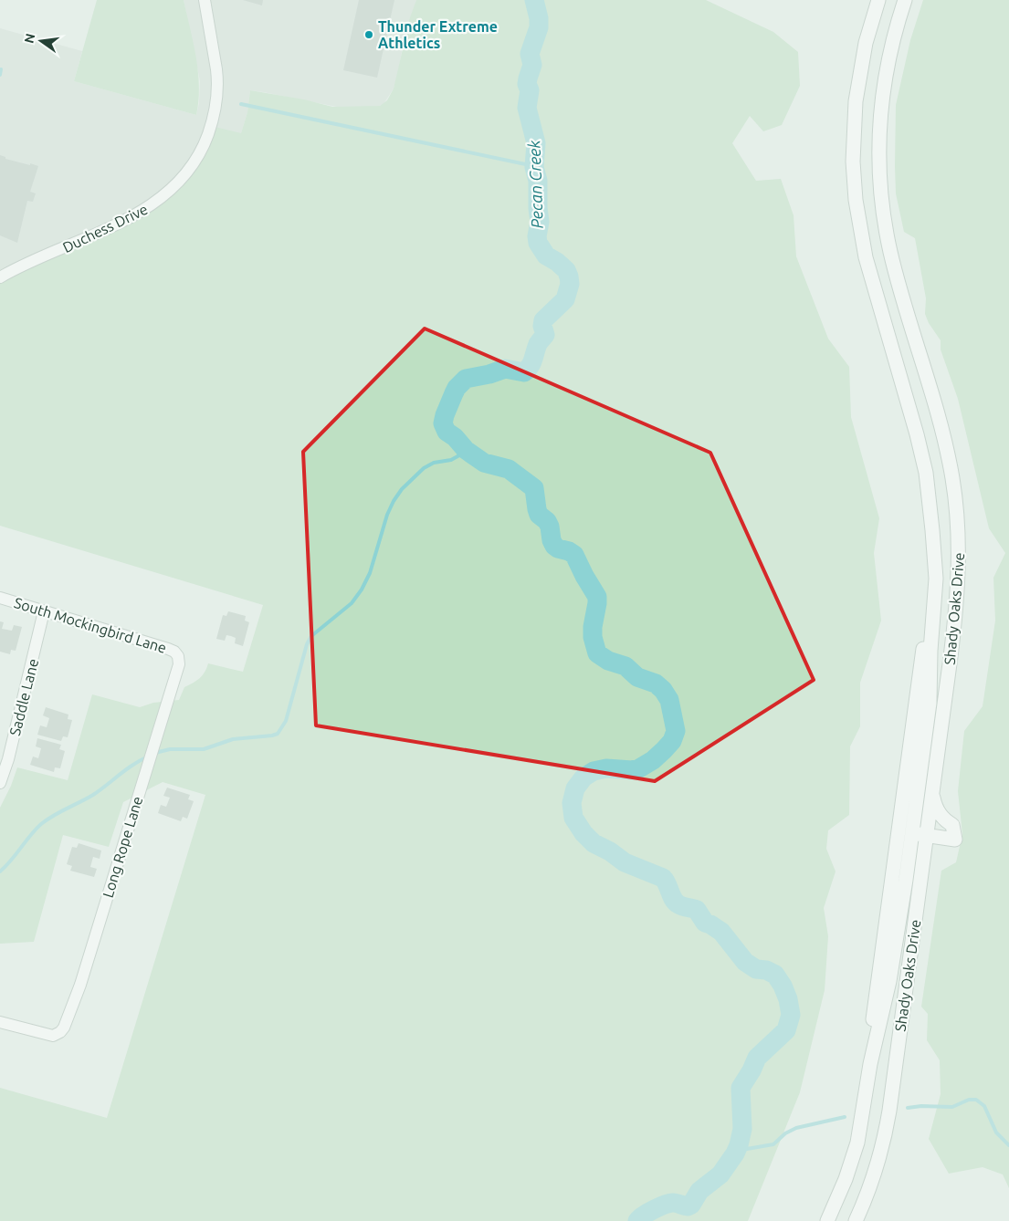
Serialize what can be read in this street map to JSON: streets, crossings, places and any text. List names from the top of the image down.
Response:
{
  "streets": {
    "street": [
      "Duchess Drive",
      "Shady Oaks Drive",
      "South Mockingbird Lane",
      "Saddle Lane",
      "Long Rope Lane"
    ]
  },
  "crossings": [
    ["South Mockingbird Lane", "Saddle Lane"],
    ["South Mockingbird Lane", "Long Rope Lane"]
  ],
  "water": ["Pecan Creek"],
  "places": ["Thunder Extreme Athletics"],
  "north": "left"
}
